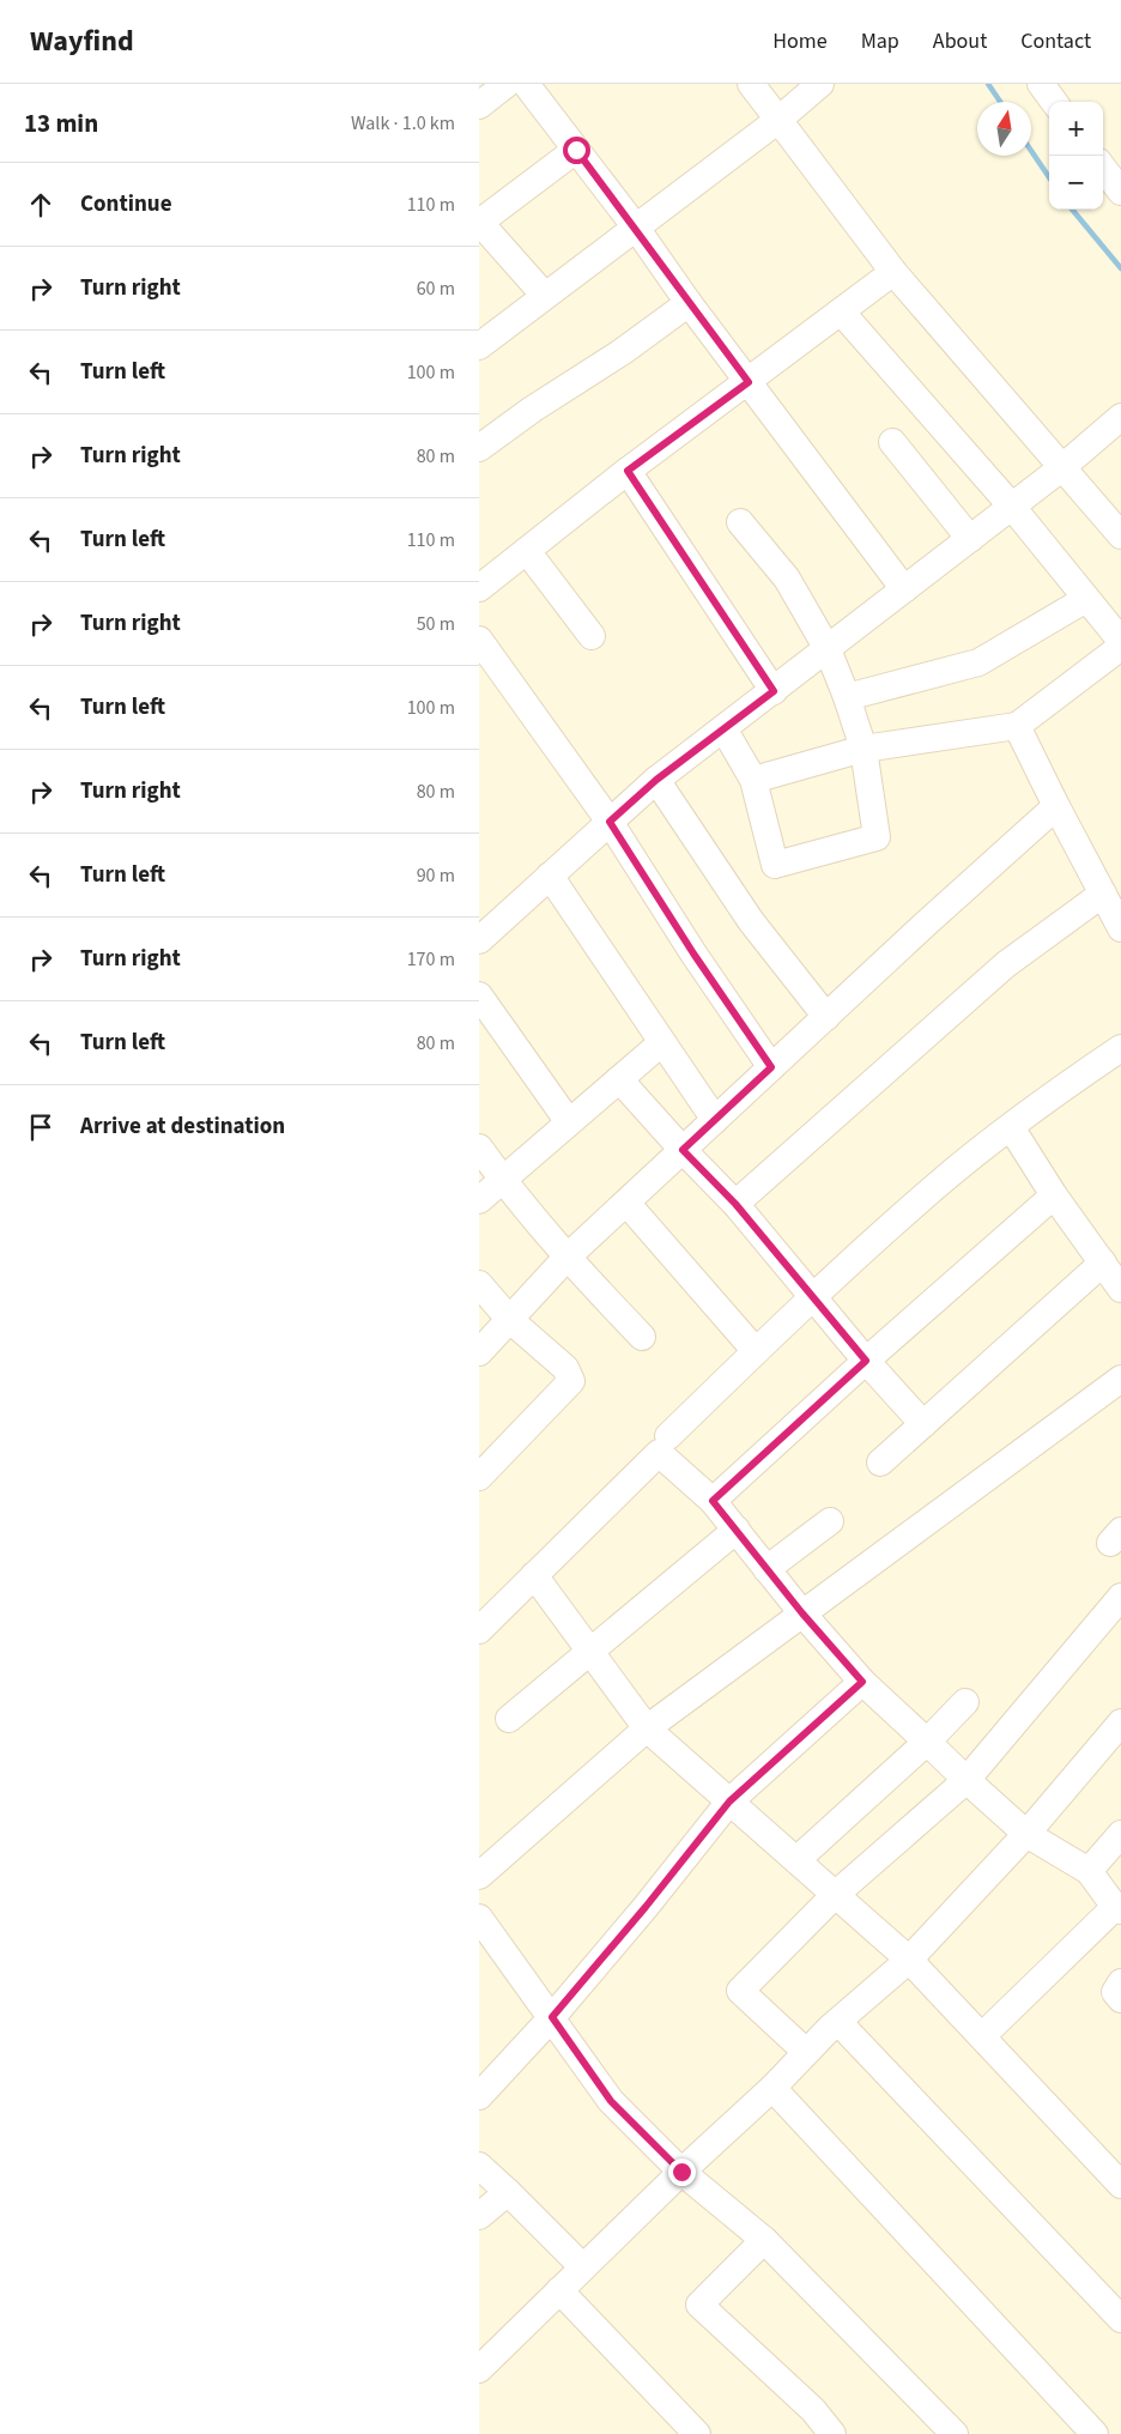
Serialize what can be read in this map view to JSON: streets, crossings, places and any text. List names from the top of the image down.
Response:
{
  "north": "top",
  "page": {
    "header": "Wayfind",
    "nav": [
      "Home",
      "Map",
      "About",
      "Contact"
    ],
    "heading": ["13 min", "Walk · 1.0 km"],
    "map_buttons": ["+", "−"],
    "list": [
      ["Continue", "110 m"],
      ["Turn right", "60 m"],
      ["Turn left", "100 m"],
      ["Turn right", "80 m"],
      ["Turn left", "110 m"],
      ["Turn right", "50 m"],
      ["Turn left", "100 m"],
      ["Turn right", "80 m"],
      ["Turn left", "90 m"],
      ["Turn right", "170 m"],
      ["Turn left", "80 m"],
      "Arrive at destination"
    ]
  }
}
